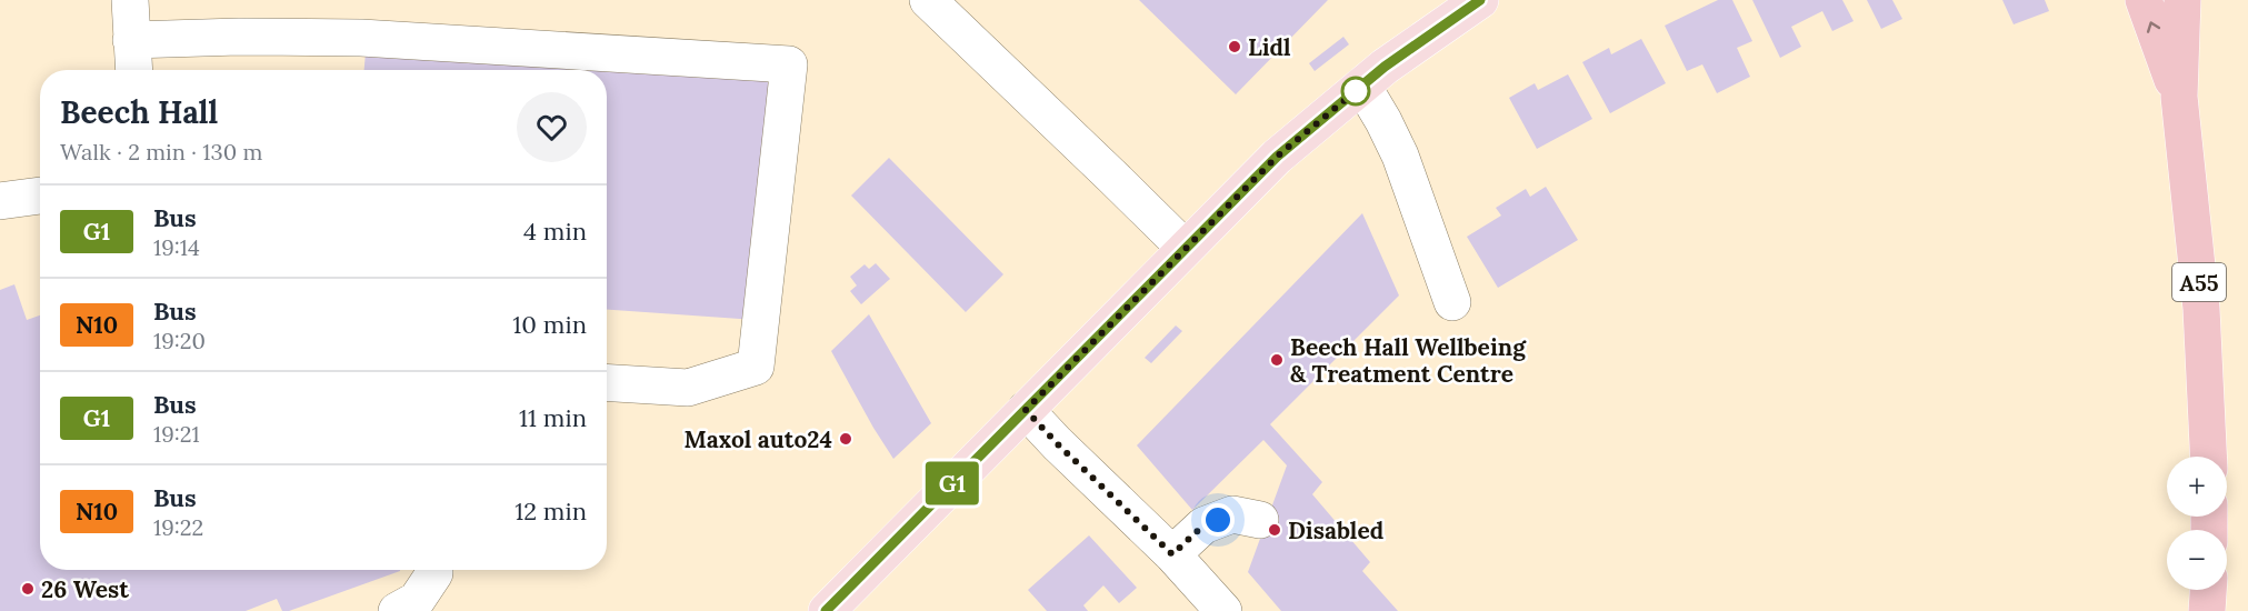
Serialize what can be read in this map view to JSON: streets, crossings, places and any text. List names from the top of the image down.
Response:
{
  "streets": {
    "highway": ["A55"]
  },
  "places": [
    "Lidl",
    "Beech Hall Wellbeing & Treatment Centre",
    "Maxol auto24",
    "Disabled",
    "26 West"
  ],
  "lines": ["bus line G1"],
  "page": {
    "on_map": "G1",
    "heading": ["Beech Hall", "Walk · 2 min · 130 m"],
    "list": [
      {
        "mark": "G1",
        "name": "Bus",
        "note": "19:14",
        "value": "4 min"
      },
      {
        "mark": "N10",
        "name": "Bus",
        "note": "19:20",
        "value": "10 min"
      },
      {
        "mark": "G1",
        "name": "Bus",
        "note": "19:21",
        "value": "11 min"
      },
      {
        "mark": "N10",
        "name": "Bus",
        "note": "19:22",
        "value": "12 min"
      }
    ],
    "map_buttons": ["+", "−"]
  }
}
